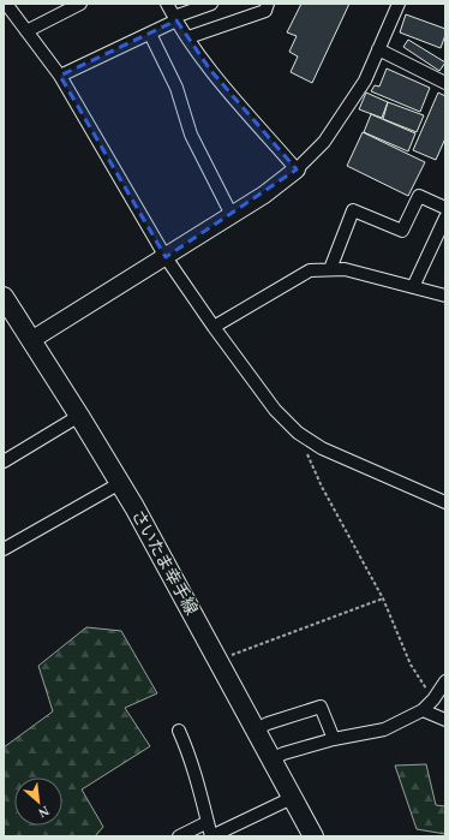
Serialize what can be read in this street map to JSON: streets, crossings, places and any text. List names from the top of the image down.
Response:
{
  "streets": {
    "main road": ["さいたま幸手線"]
  },
  "north": "bottom right"
}
